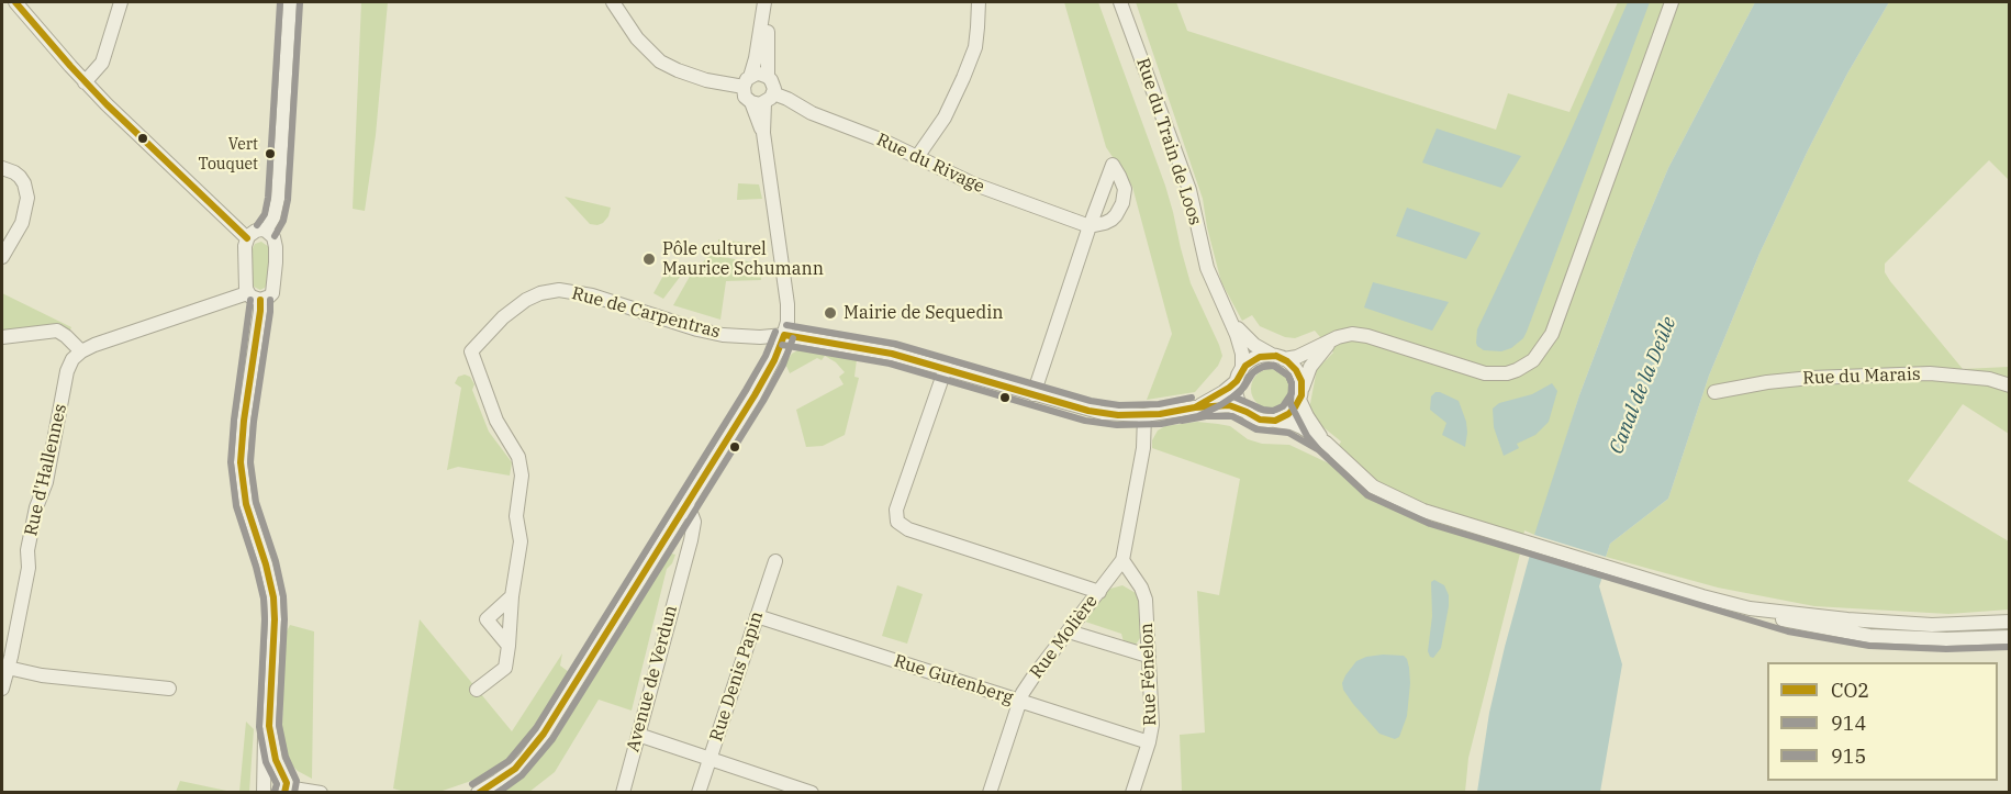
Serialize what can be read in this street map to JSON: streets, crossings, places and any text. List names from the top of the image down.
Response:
{
  "streets": {
    "street": [
      "Rue du Train de Loos",
      "Rue du Rivage",
      "Rue de Carpentras",
      "Rue du Marais",
      "Rue d'Hallennes",
      "Rue Molière",
      "Rue Fénelon",
      "Rue Denis Papin",
      "Avenue de Verdun",
      "Rue Gutenberg"
    ]
  },
  "crossings": [
    ["Rue Molière", "Rue Fénelon"],
    ["Rue Molière", "Rue Gutenberg"],
    ["Rue Fénelon", "Rue Gutenberg"],
    ["Rue Denis Papin", "Rue Gutenberg"]
  ],
  "water": ["Canal de la Deûle"],
  "places": ["Vert Touquet", "Pôle culturel Maurice Schumann", "Mairie de Sequedin"],
  "lines": ["transit line CO2", "transit line 915", "transit line 914"],
  "legend": ["CO2", "914", "915"]
}
